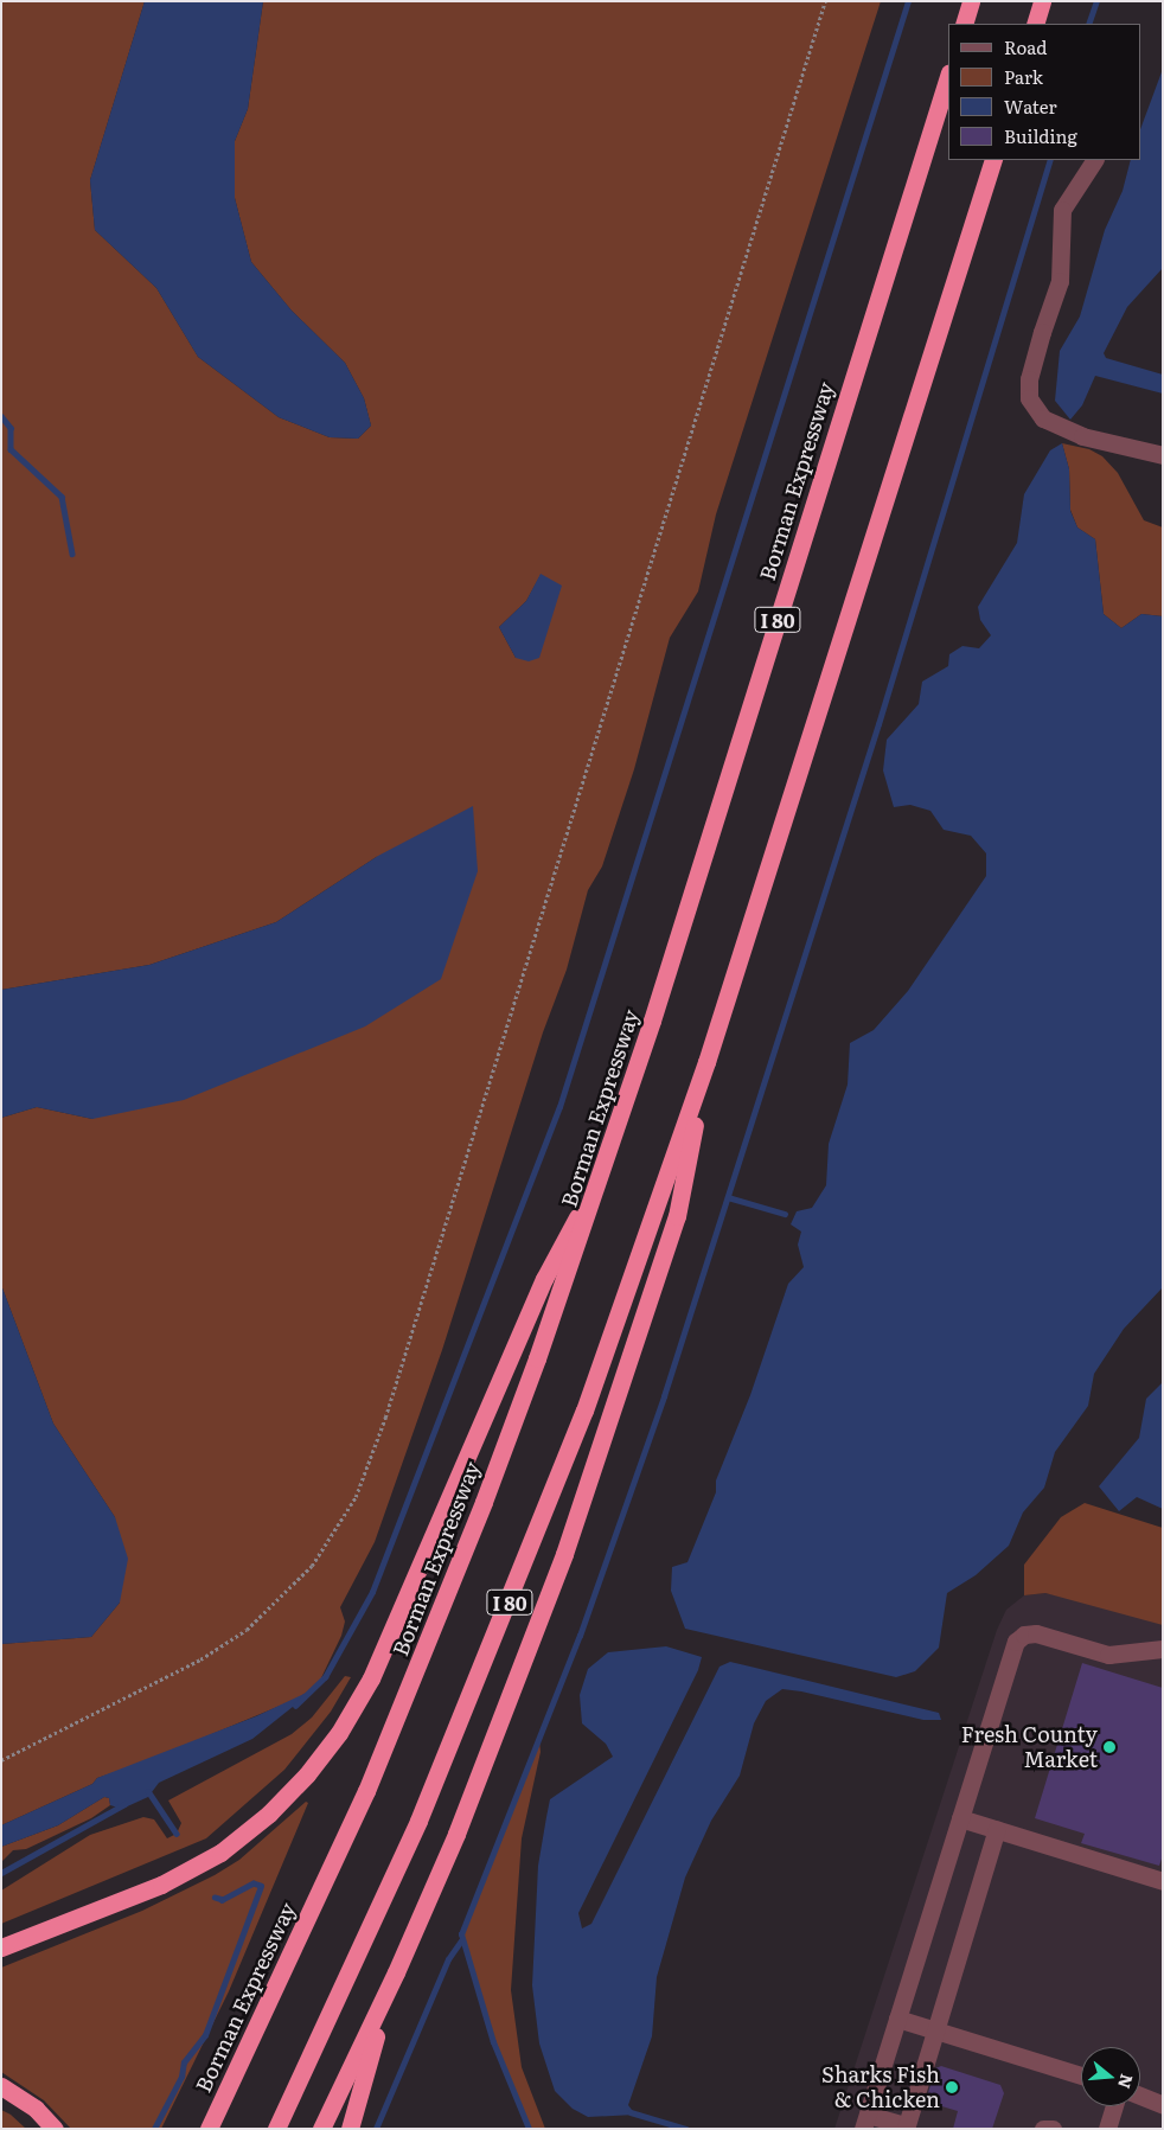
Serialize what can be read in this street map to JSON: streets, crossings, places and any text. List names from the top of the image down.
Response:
{
  "streets": {
    "highway": ["Borman Expressway", "I 80"]
  },
  "places": ["Fresh County Market", "Sharks Fish & Chicken"],
  "legend": [
    "Road",
    "Park",
    "Water",
    "Building"
  ],
  "north": "right"
}
